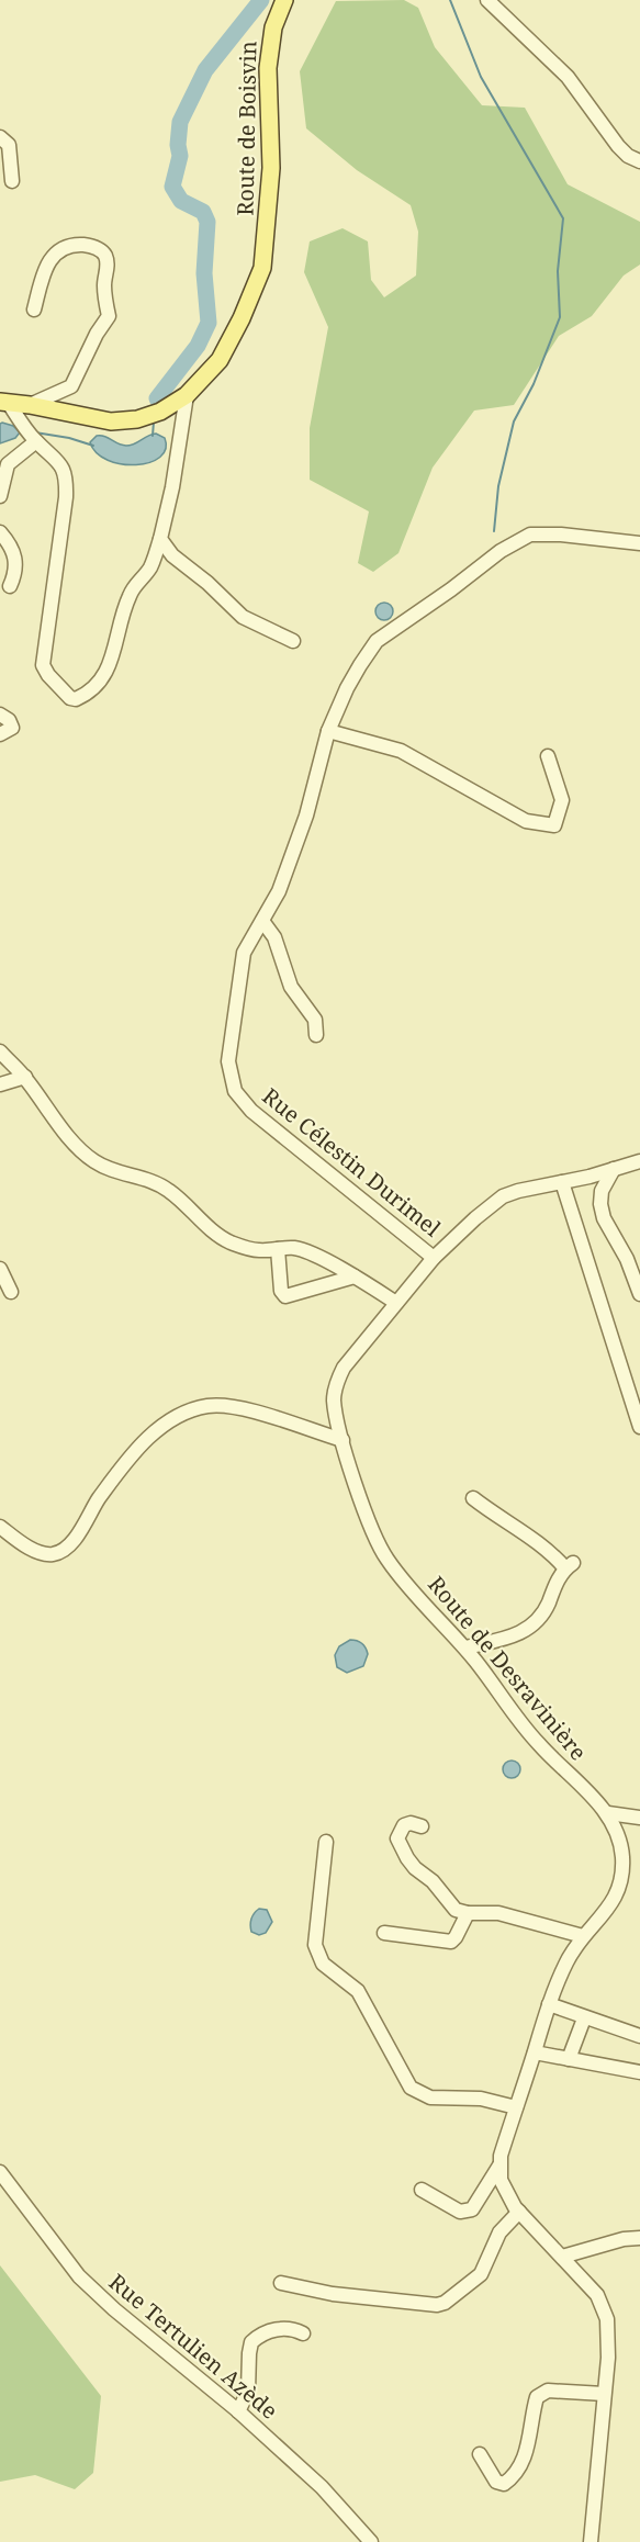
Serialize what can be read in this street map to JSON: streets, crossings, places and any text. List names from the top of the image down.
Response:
{
  "streets": {
    "main road": ["Route de Boisvin"],
    "street": ["Rue Célestin Durimel", "Route de Desravinière", "Rue Tertulien Azède"]
  },
  "crossings": [
    ["Rue Célestin Durimel", "Route de Desravinière"]
  ]
}
